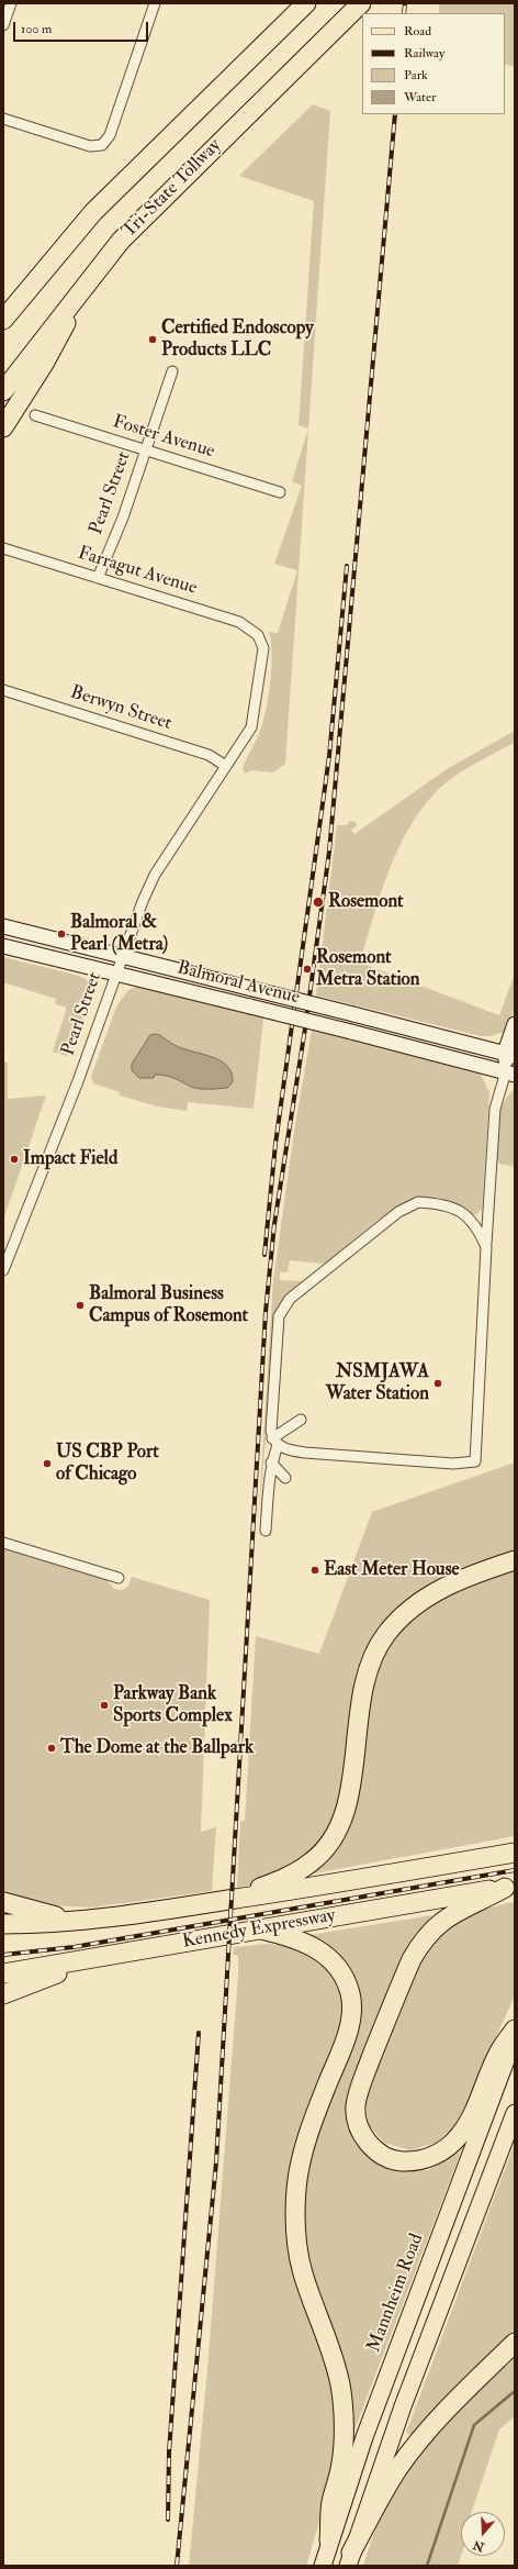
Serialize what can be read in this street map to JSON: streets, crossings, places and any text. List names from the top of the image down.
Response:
{
  "streets": {
    "highway": ["Tri-State Tollway", "Kennedy Expressway"],
    "main road": ["Mannheim Road"],
    "street": [
      "Foster Avenue",
      "Pearl Street",
      "Farragut Avenue",
      "Berwyn Street",
      "Balmoral Avenue"
    ]
  },
  "crossings": [
    ["Foster Avenue", "Pearl Street"],
    ["Pearl Street", "Farragut Avenue"],
    ["Pearl Street", "Berwyn Street"],
    ["Pearl Street", "Balmoral Avenue"]
  ],
  "places": [
    "Certified Endoscopy Products LLC",
    "Rosemont",
    "Balmoral & Pearl (Metra)",
    "Rosemont Metra Station",
    "Impact Field",
    "Balmoral Business Campus of Rosemont",
    "NSMJAWA Water Station",
    "US CBP Port of Chicago",
    "East Meter House",
    "Parkway Bank Sports Complex",
    "The Dome at the Ballpark"
  ],
  "legend": [
    "Road",
    "Railway",
    "Park",
    "Water"
  ],
  "scale_bar": "100 m",
  "north": "bottom"
}
